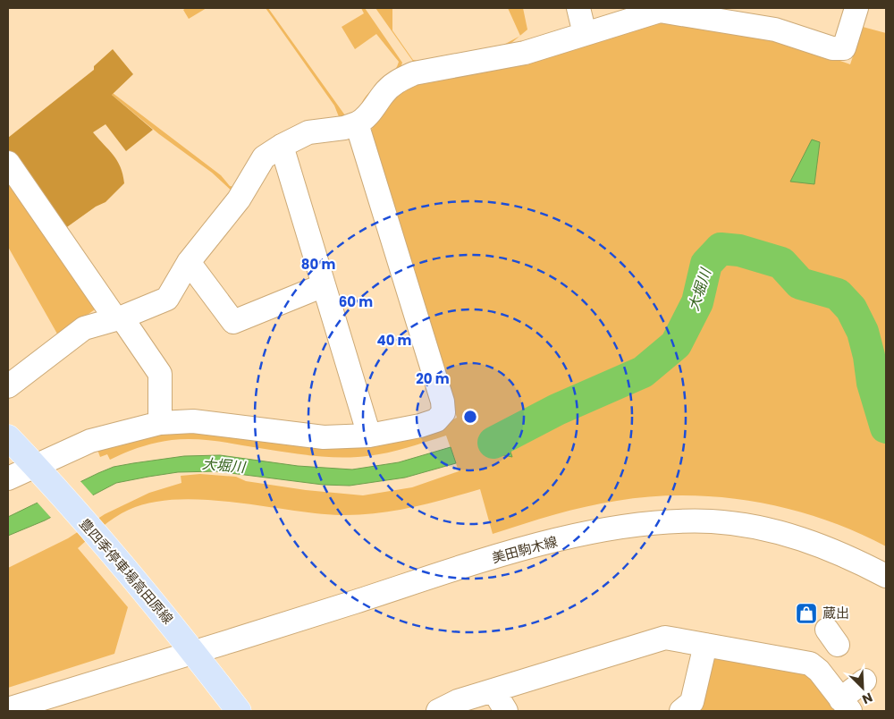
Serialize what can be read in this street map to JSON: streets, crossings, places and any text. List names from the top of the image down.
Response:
{
  "streets": {
    "main road": ["豊四季停車場高田原線"],
    "street": ["美田駒木線"]
  },
  "crossings": [
    ["美田駒木線", "豊四季停車場高田原線"]
  ],
  "water": ["大堀川"],
  "places": {
    "shop": ["蔵出"]
  },
  "north": "bottom right",
  "rings": [
    "80 m",
    "60 m",
    "40 m",
    "20 m"
  ]
}
